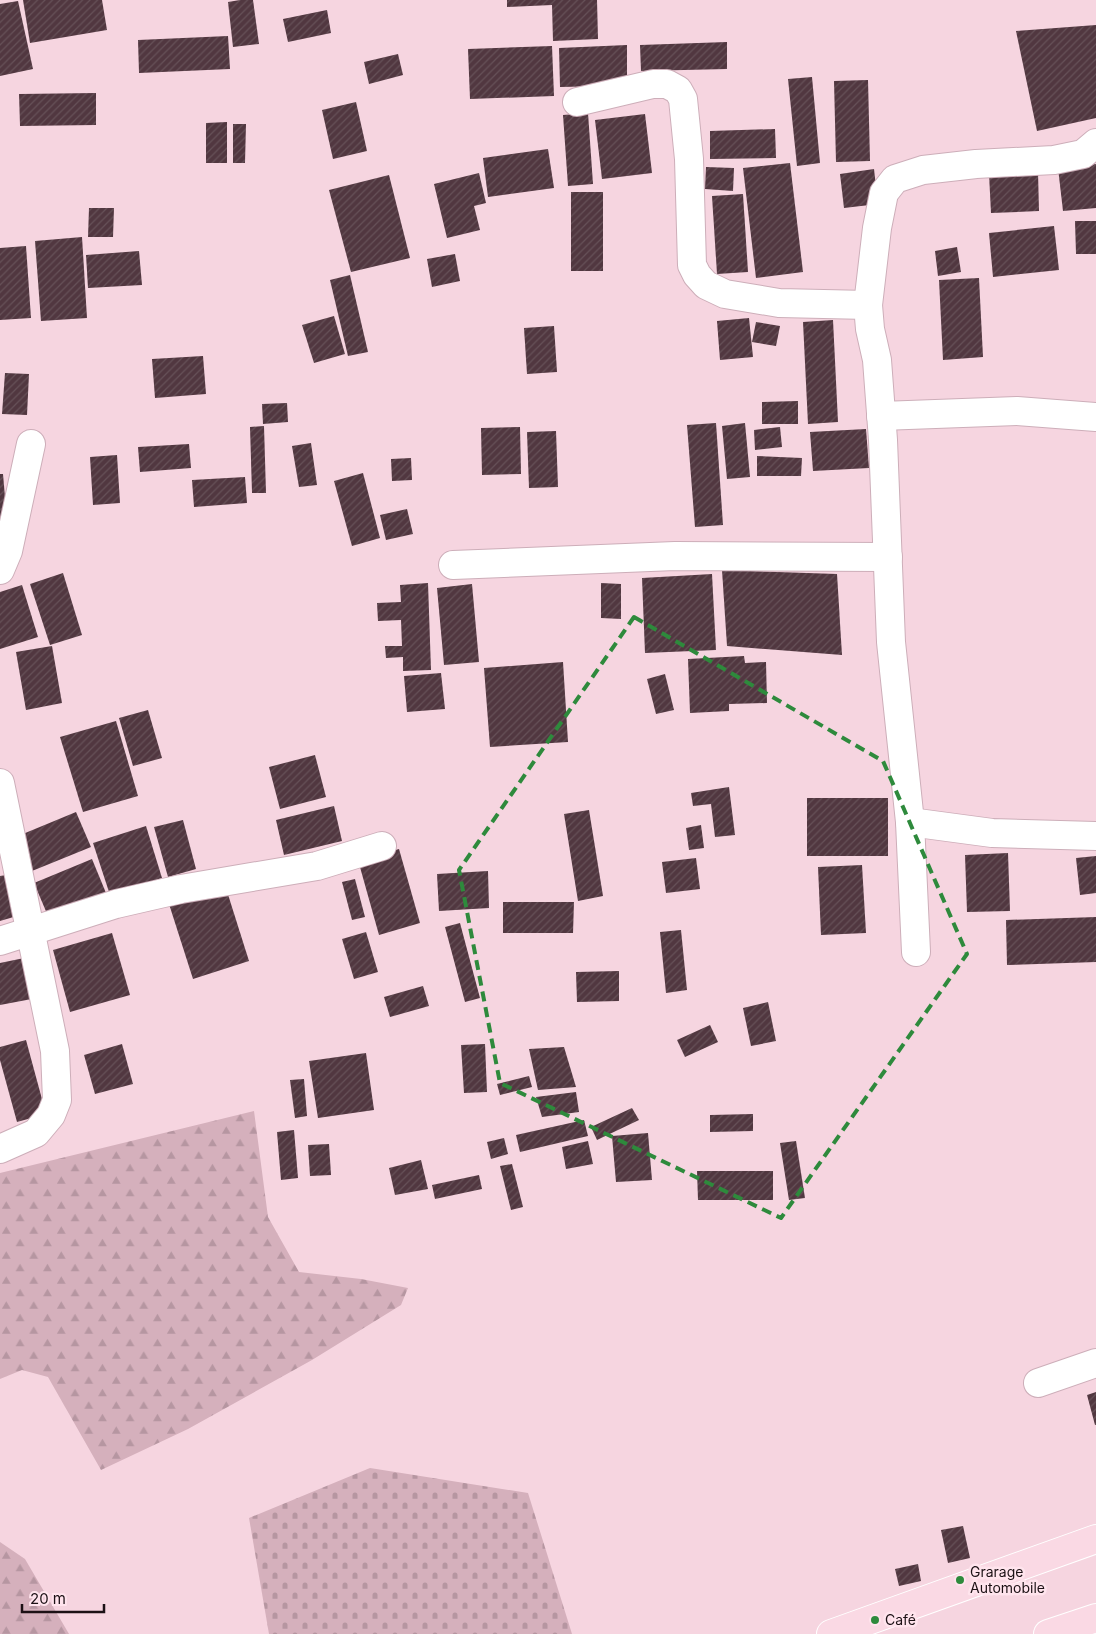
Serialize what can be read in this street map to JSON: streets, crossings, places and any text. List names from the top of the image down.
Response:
{
  "places": ["Grarage Automobile", "Café"],
  "scale_bar": "20 m"
}
